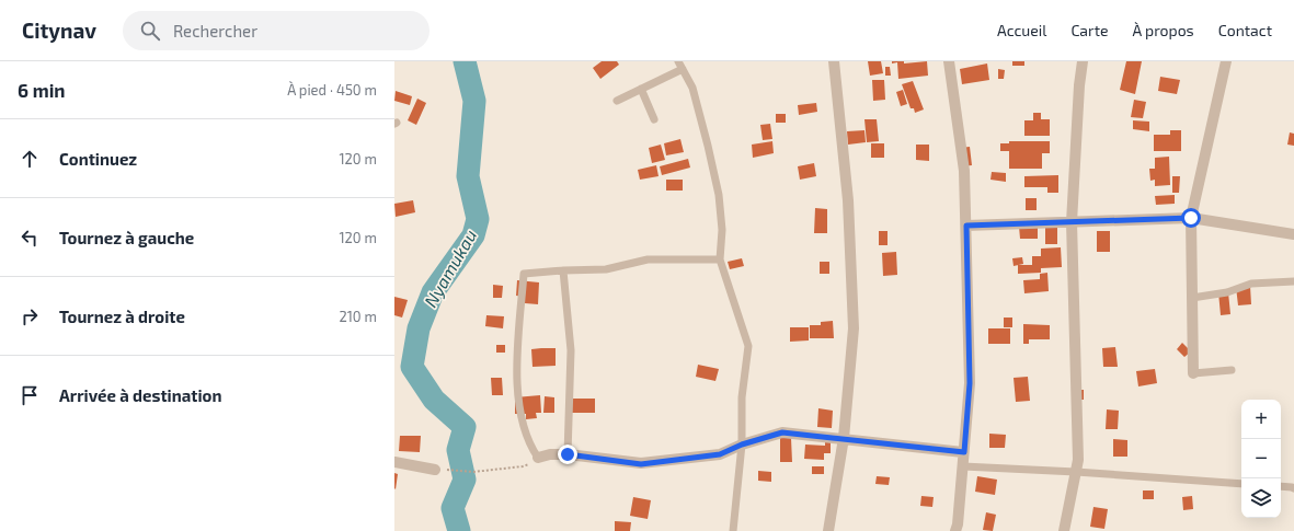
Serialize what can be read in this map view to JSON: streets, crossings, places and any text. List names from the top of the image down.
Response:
{
  "water": ["Nyamukau"],
  "page": {
    "header": "Citynav",
    "search": "Rechercher",
    "nav": [
      "Accueil",
      "Carte",
      "À propos",
      "Contact"
    ],
    "heading": ["6 min", "À pied · 450 m"],
    "list": [
      ["Continuez", "120 m"],
      ["Tournez à gauche", "120 m"],
      ["Tournez à droite", "210 m"],
      "Arrivée à destination"
    ],
    "map_buttons": ["+", "−"]
  }
}
